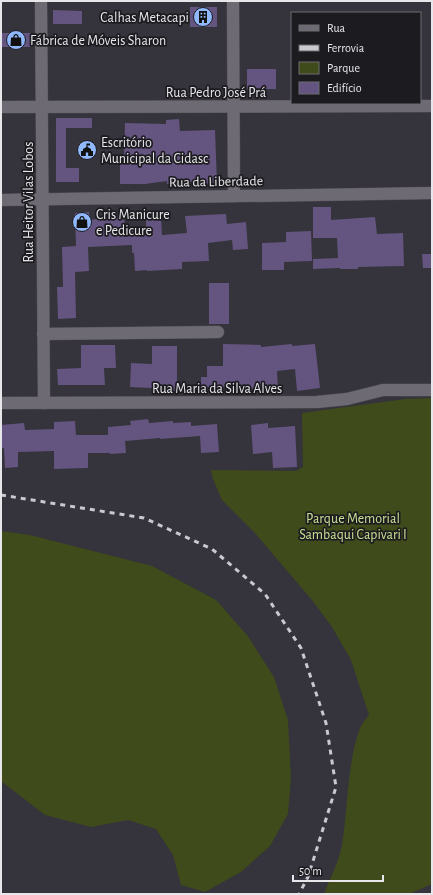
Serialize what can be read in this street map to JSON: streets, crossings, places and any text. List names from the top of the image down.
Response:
{
  "streets": {
    "street": [
      "Rua Pedro José Prá",
      "Rua da Liberdade",
      "Rua Heitor Vilas Lobos",
      "Rua Maria da Silva Alves"
    ]
  },
  "crossings": [
    ["Rua Pedro José Prá", "Rua Heitor Vilas Lobos"],
    ["Rua da Liberdade", "Rua Heitor Vilas Lobos"],
    ["Rua Heitor Vilas Lobos", "Rua Maria da Silva Alves"]
  ],
  "parks": ["Parque Memorial Sambaqui Capivari I"],
  "places": {
    "building": ["Calhas Metacapi"],
    "shop": ["Fábrica de Móveis Sharon", "Cris Manicure e Pedicure"],
    "public building": ["Escritório Municipal da Cidasc"]
  },
  "legend": [
    "Rua",
    "Ferrovia",
    "Parque",
    "Edifício"
  ],
  "scale_bar": "50 m"
}
